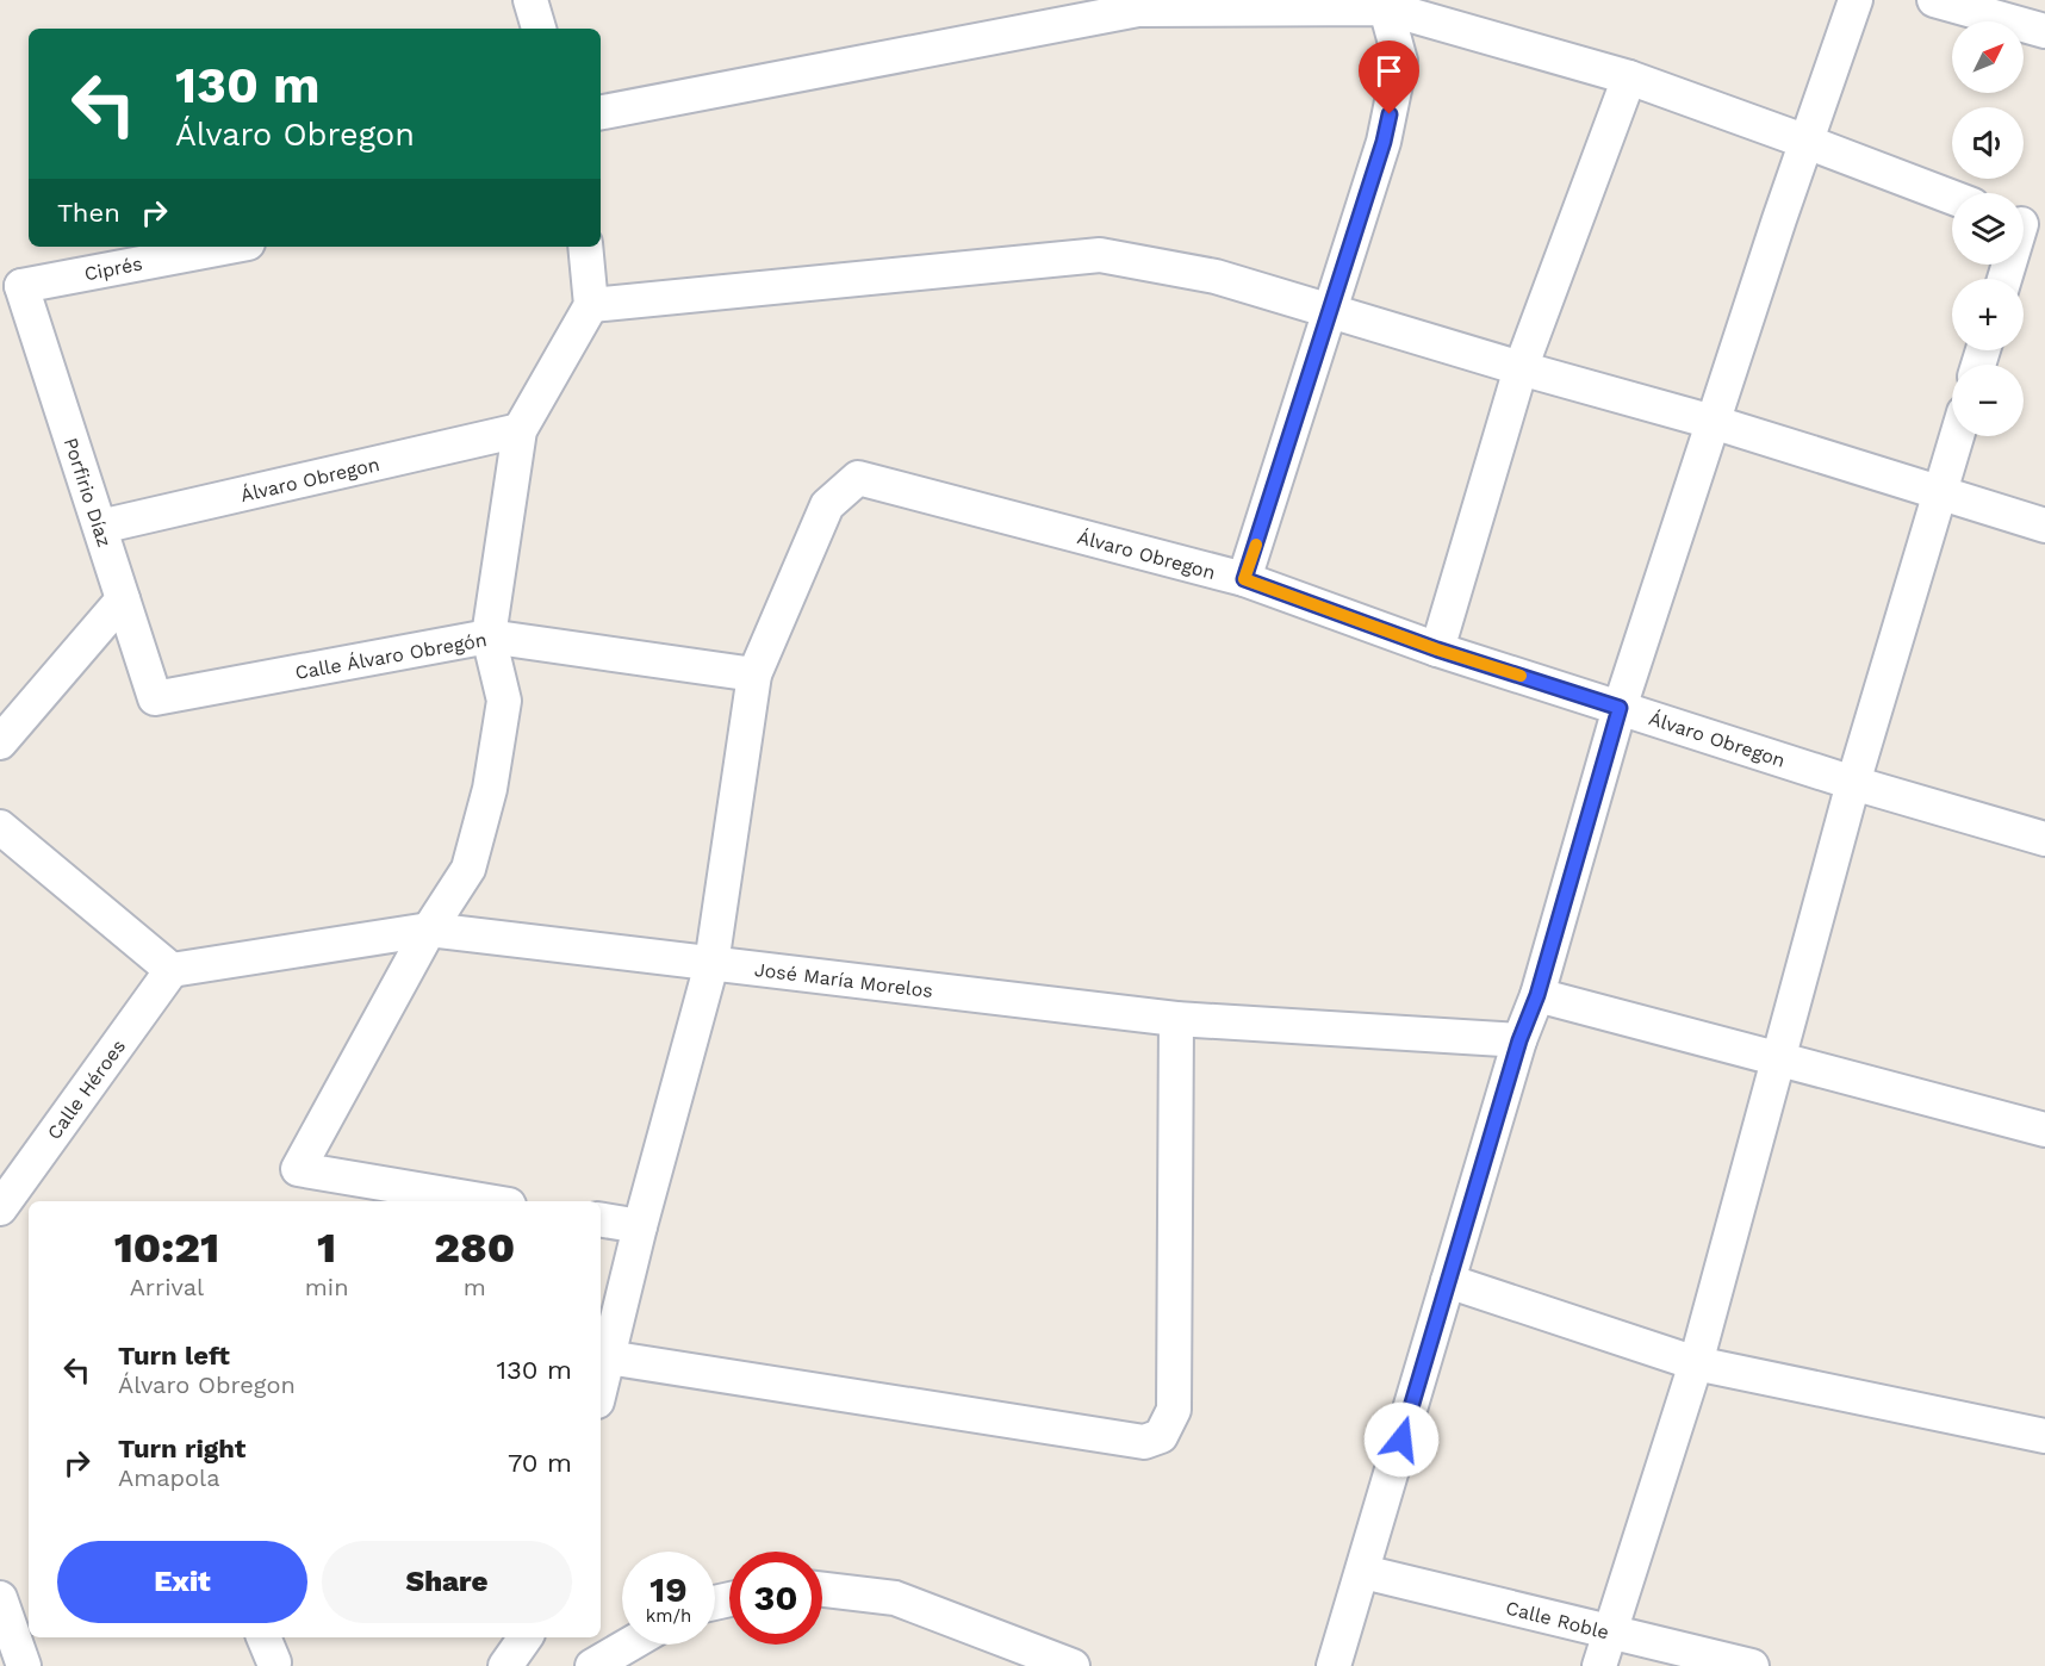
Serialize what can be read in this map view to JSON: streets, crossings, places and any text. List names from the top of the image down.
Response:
{
  "streets": {
    "street": [
      "Ciprés",
      "Álvaro Obregon",
      "Porfirio Díaz",
      "Calle Álvaro Obregón",
      "José María Morelos",
      "Calle Héroes",
      "Calle Roble"
    ]
  },
  "crossings": [
    ["Ciprés", "Porfirio Díaz"],
    ["Álvaro Obregon", "Porfirio Díaz"],
    ["Álvaro Obregon", "Calle Álvaro Obregón"],
    ["Porfirio Díaz", "Calle Álvaro Obregón"],
    ["José María Morelos", "Calle Héroes"]
  ],
  "north": "top right",
  "page": {
    "map_buttons": ["+", "−"],
    "turn": ["130 m", "Álvaro Obregon"],
    "then": "Then",
    "eta": [
      "10:21",
      "Arrival",
      "1",
      "min",
      "280",
      "m"
    ],
    "list": [
      {
        "name": "Turn left",
        "note": "Álvaro Obregon",
        "value": "130 m"
      },
      {
        "name": "Turn right",
        "note": "Amapola",
        "value": "70 m"
      }
    ],
    "buttons": ["Exit", "Share"],
    "speed": "19 km/h",
    "limit": "30"
  }
}
